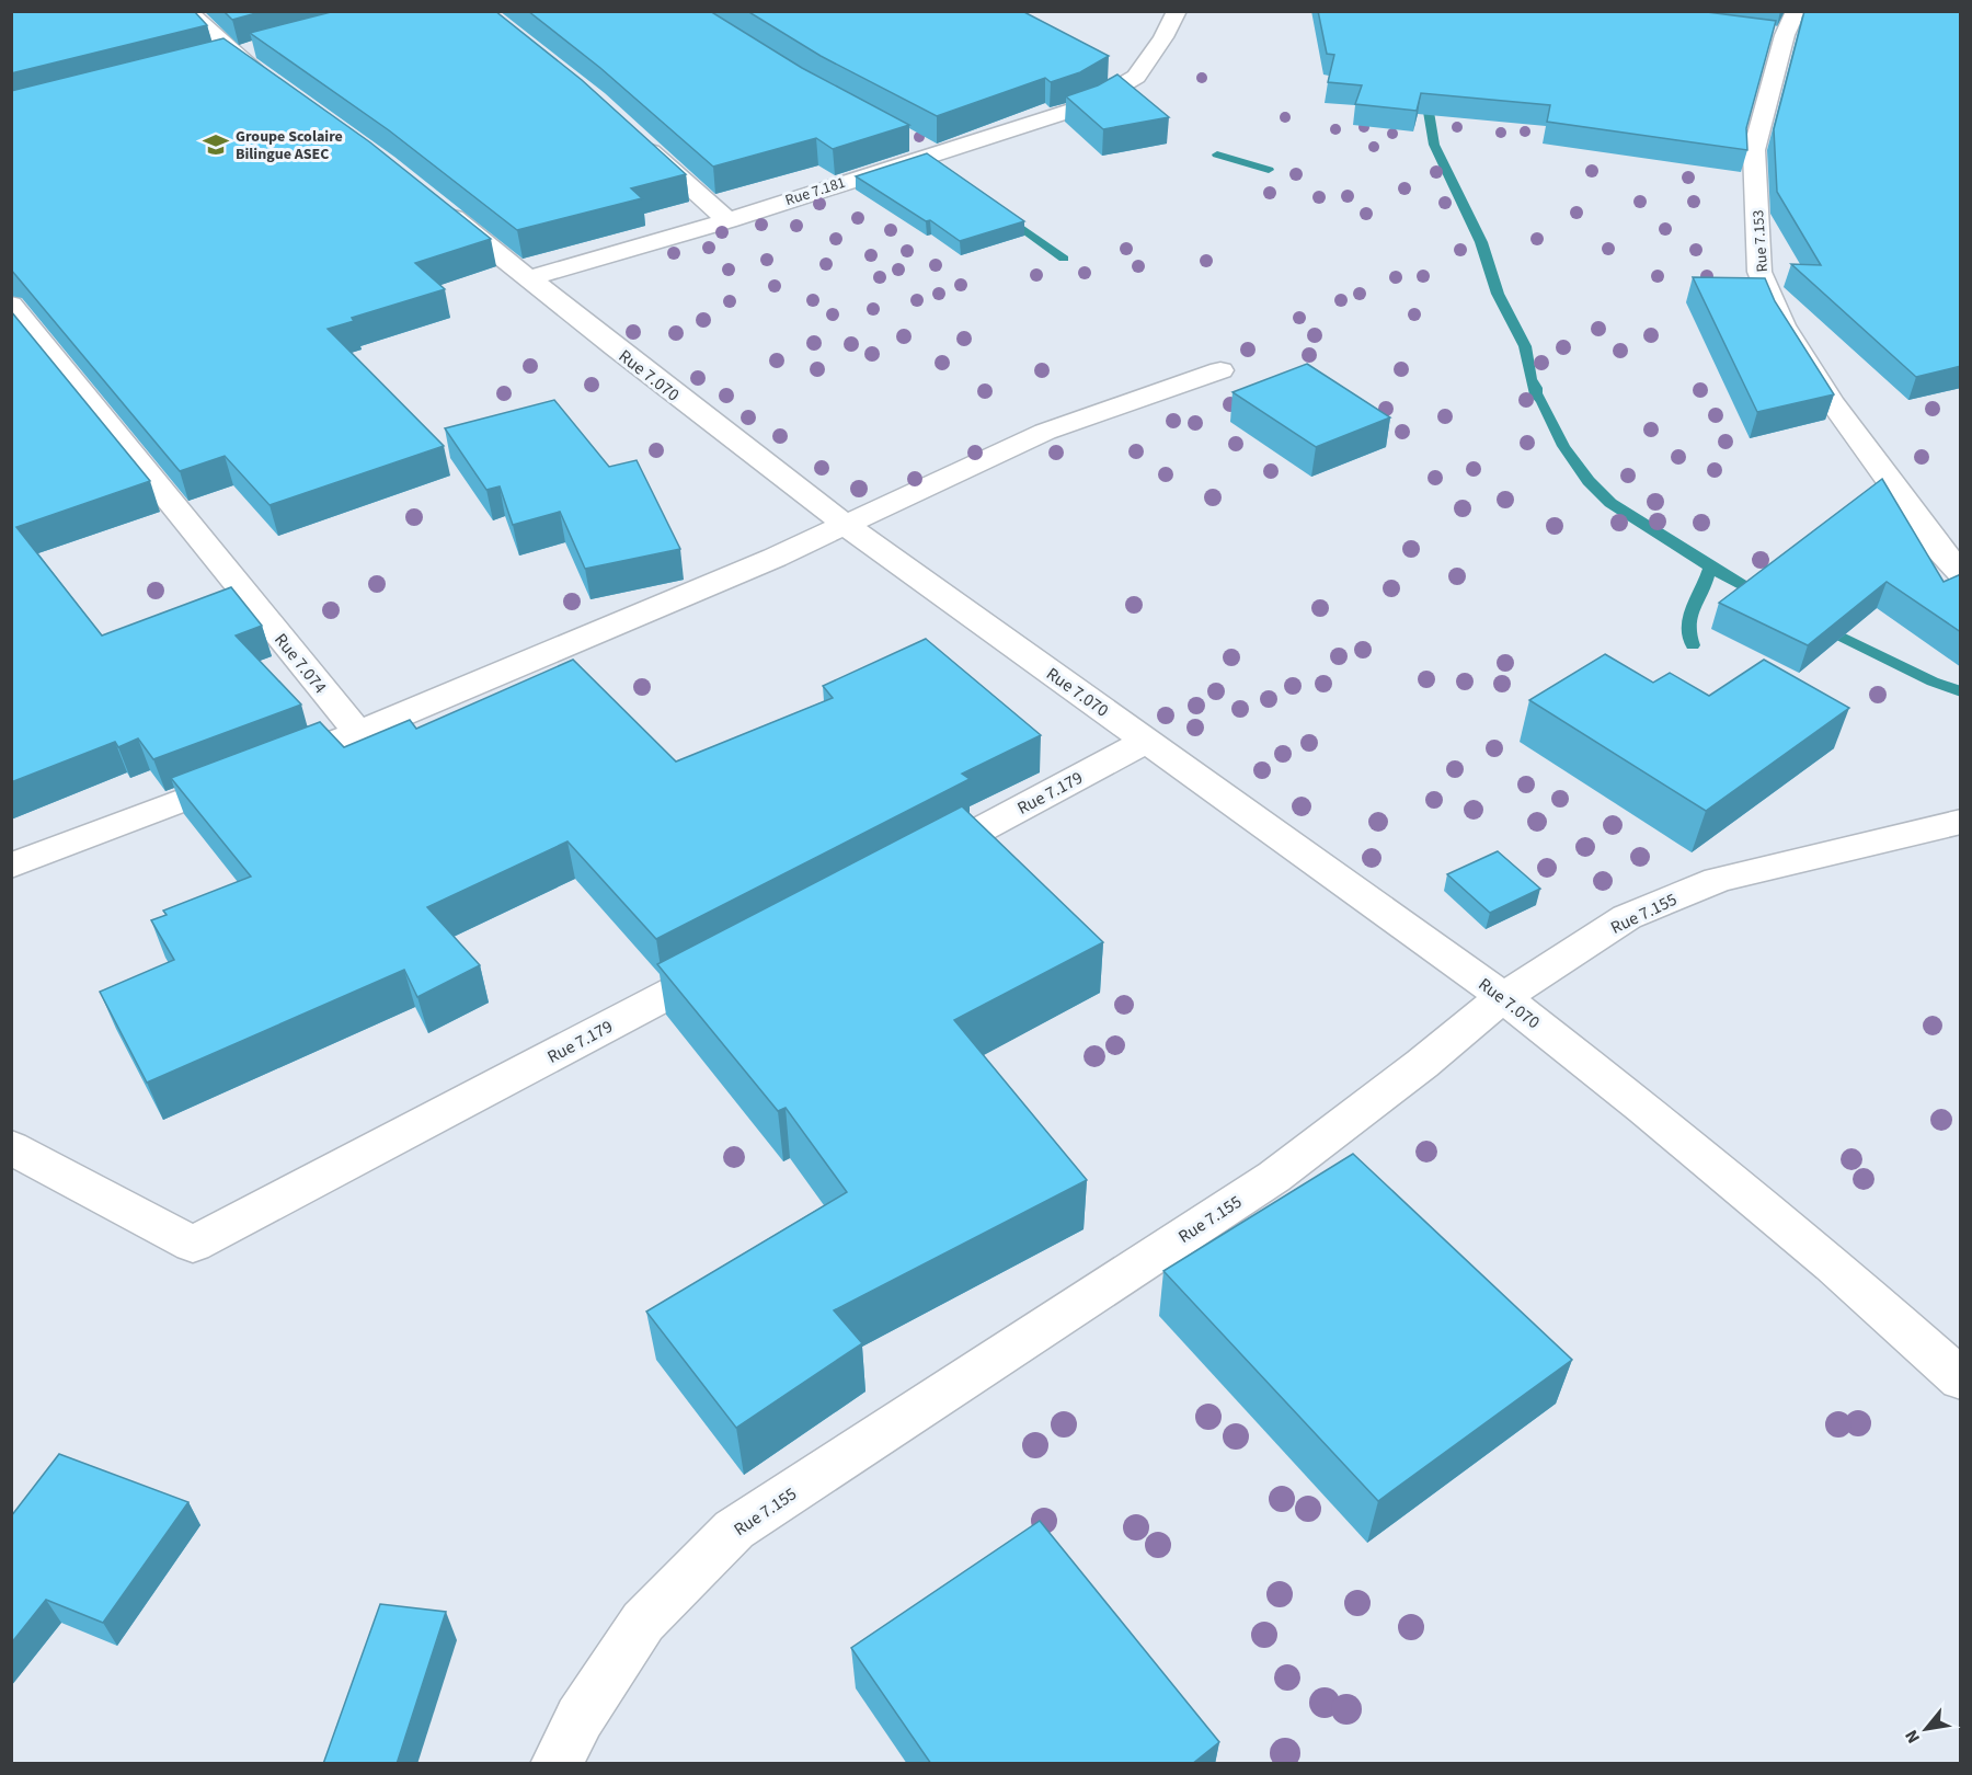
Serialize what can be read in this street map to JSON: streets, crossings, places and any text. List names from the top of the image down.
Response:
{
  "streets": {
    "street": [
      "Rue 7.181",
      "Rue 7.153",
      "Rue 7.070",
      "Rue 7.074",
      "Rue 7.179",
      "Rue 7.155"
    ]
  },
  "crossings": [
    ["Rue 7.181", "Rue 7.070"],
    ["Rue 7.070", "Rue 7.179"],
    ["Rue 7.070", "Rue 7.155"]
  ],
  "places": {
    "school or university": ["Groupe Scolaire Bilingue ASEC"]
  },
  "north": "bottom left"
}
